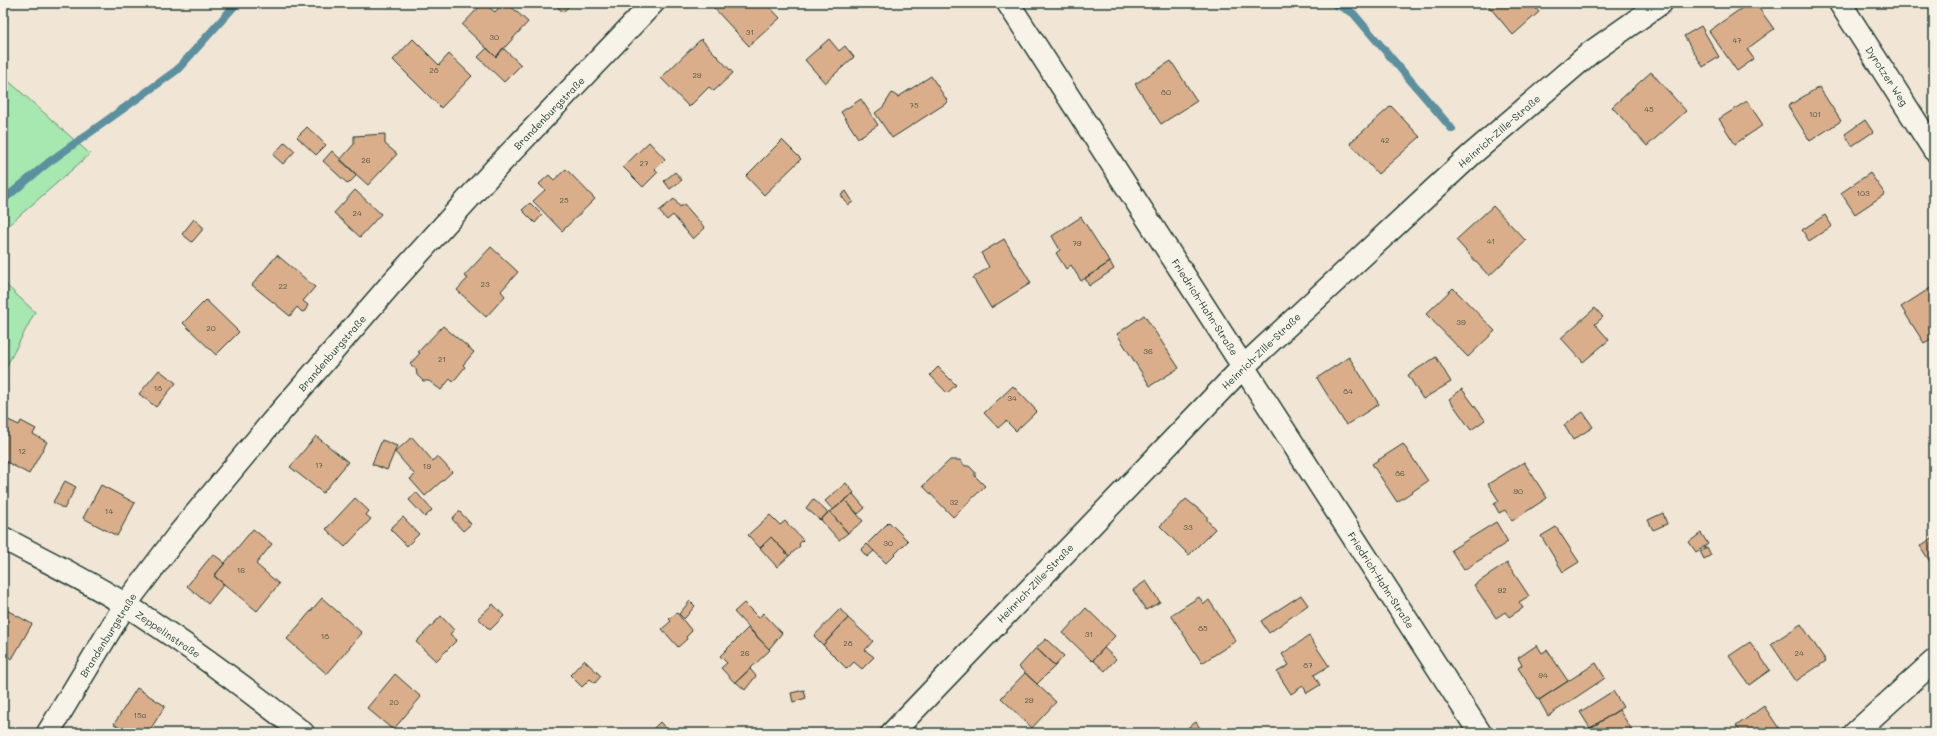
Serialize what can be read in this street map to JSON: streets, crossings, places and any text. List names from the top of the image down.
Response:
{
  "streets": {
    "street": [
      "Dyrotzer Weg",
      "Brandenburgstraße",
      "Heinrich-Zille-Straße",
      "Friedrich-Hahn-Straße",
      "Zeppelinstraße"
    ]
  },
  "crossings": [
    ["Brandenburgstraße", "Zeppelinstraße"],
    ["Heinrich-Zille-Straße", "Friedrich-Hahn-Straße"]
  ],
  "house_numbers": [
    "31",
    "30",
    "47",
    "28",
    "29",
    "80",
    "75",
    "45",
    "101",
    "42",
    "26",
    "27",
    "103",
    "25",
    "24",
    "41",
    "79",
    "23",
    "22",
    "39",
    "20",
    "36",
    "21",
    "18",
    "84",
    "34",
    "12",
    "17",
    "19",
    "86",
    "90",
    "32",
    "14",
    "33",
    "30",
    "16",
    "92",
    "85",
    "31",
    "18",
    "28",
    "26",
    "24",
    "87",
    "94",
    "29",
    "20",
    "15a"
  ]
}
